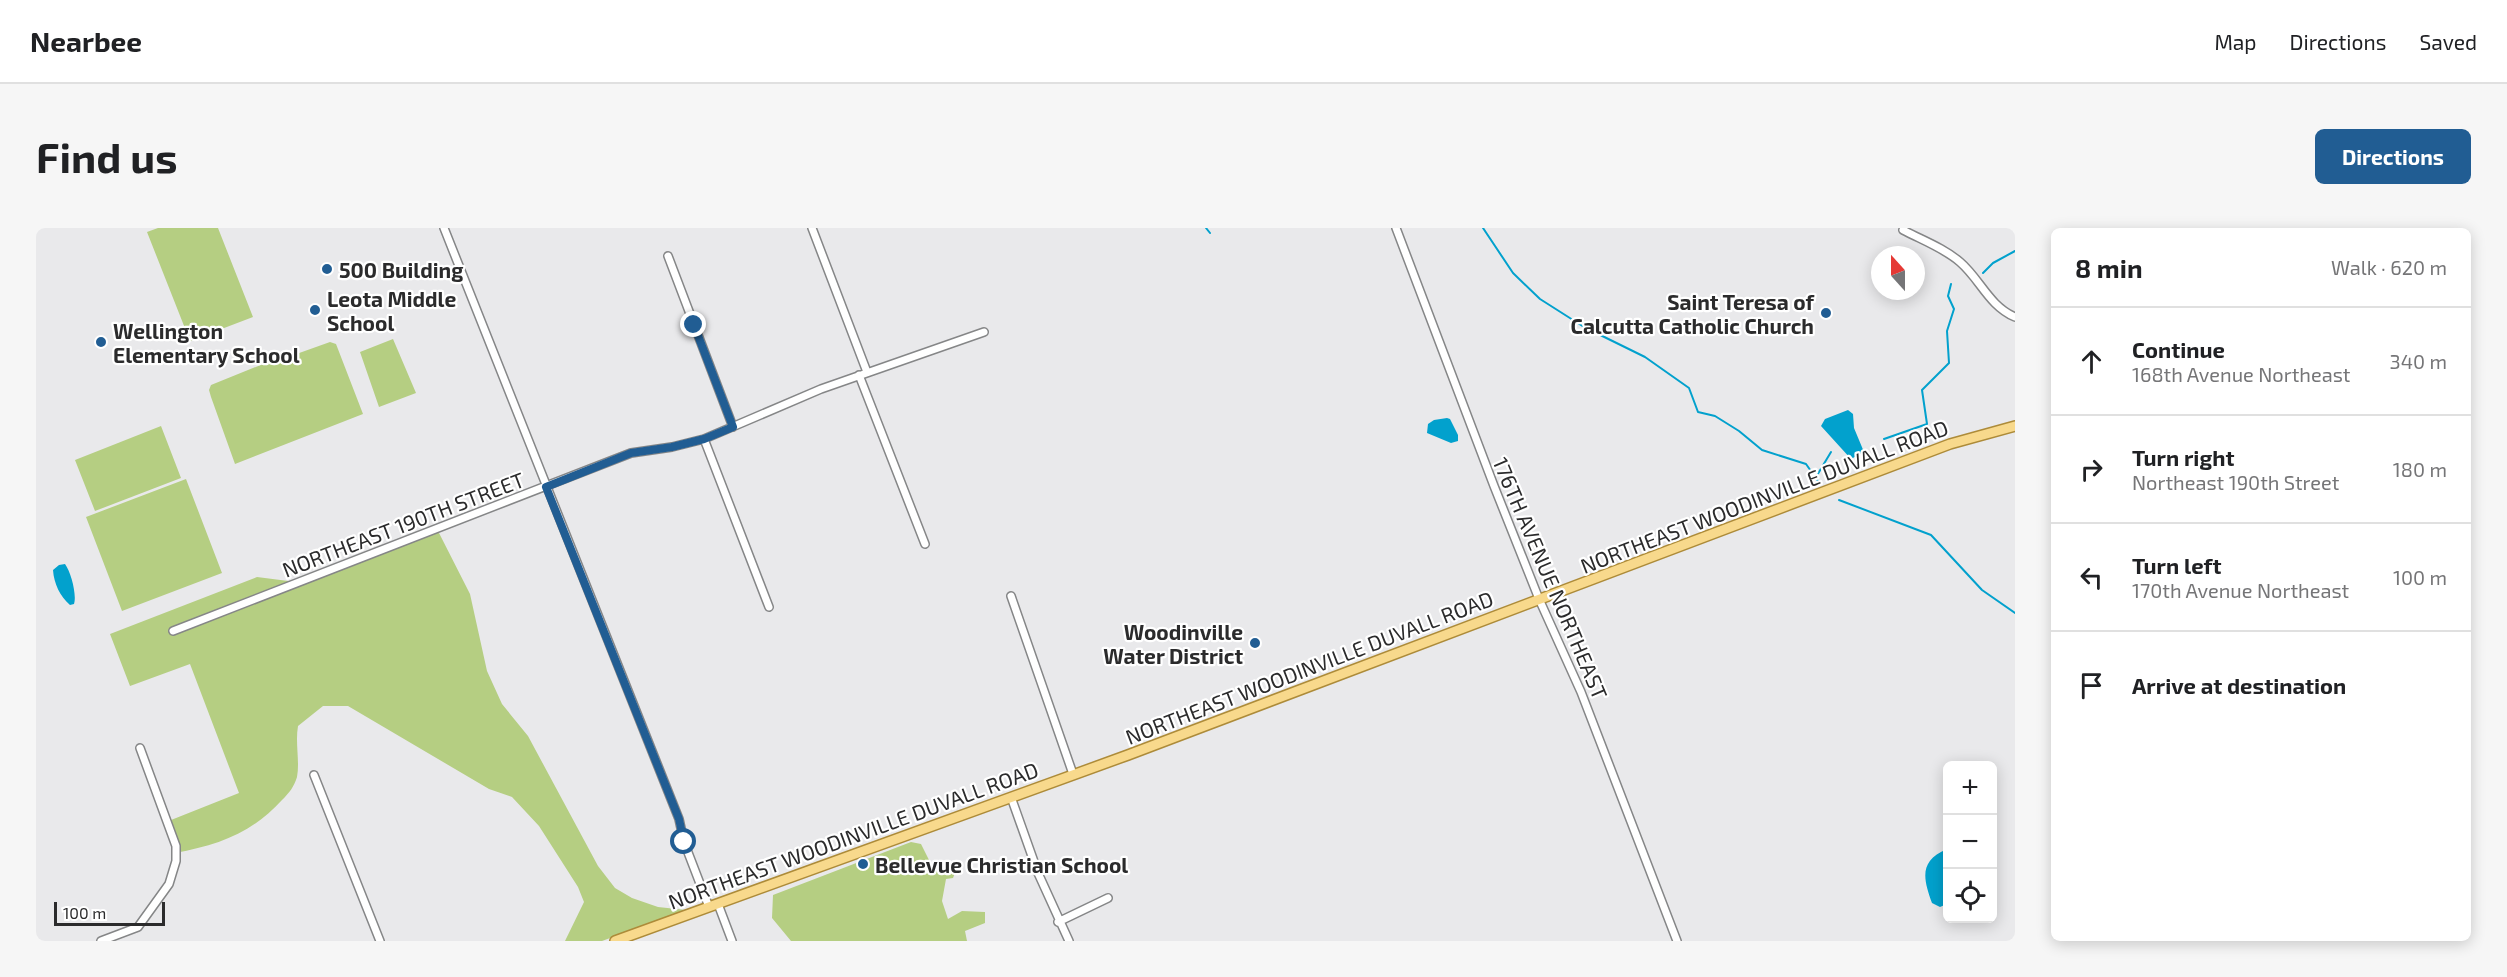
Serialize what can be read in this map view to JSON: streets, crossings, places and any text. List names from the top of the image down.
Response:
{
  "streets": {
    "main road": ["NORTHEAST WOODINVILLE DUVALL ROAD"],
    "street": ["NORTHEAST 190TH STREET", "176TH AVENUE NORTHEAST"]
  },
  "crossings": [
    ["NORTHEAST WOODINVILLE DUVALL ROAD", "176TH AVENUE NORTHEAST"]
  ],
  "places": [
    "500 Building",
    "Leota Middle School",
    "Saint Teresa of Calcutta Catholic Church",
    "Wellington Elementary School",
    "Woodinville Water District",
    "Bellevue Christian School"
  ],
  "scale_bar": "100 m",
  "north": "top",
  "page": {
    "header": "Nearbee",
    "nav": ["Map", "Directions", "Saved"],
    "buttons": "Directions",
    "title": "Find us",
    "heading": ["8 min", "Walk · 620 m"],
    "list": [
      ["Continue", "168th Avenue Northeast", "340 m"],
      ["Turn right", "Northeast 190th Street", "180 m"],
      ["Turn left", "170th Avenue Northeast", "100 m"],
      "Arrive at destination"
    ],
    "map_buttons": ["+", "−"],
    "scale": "100 m"
  }
}
